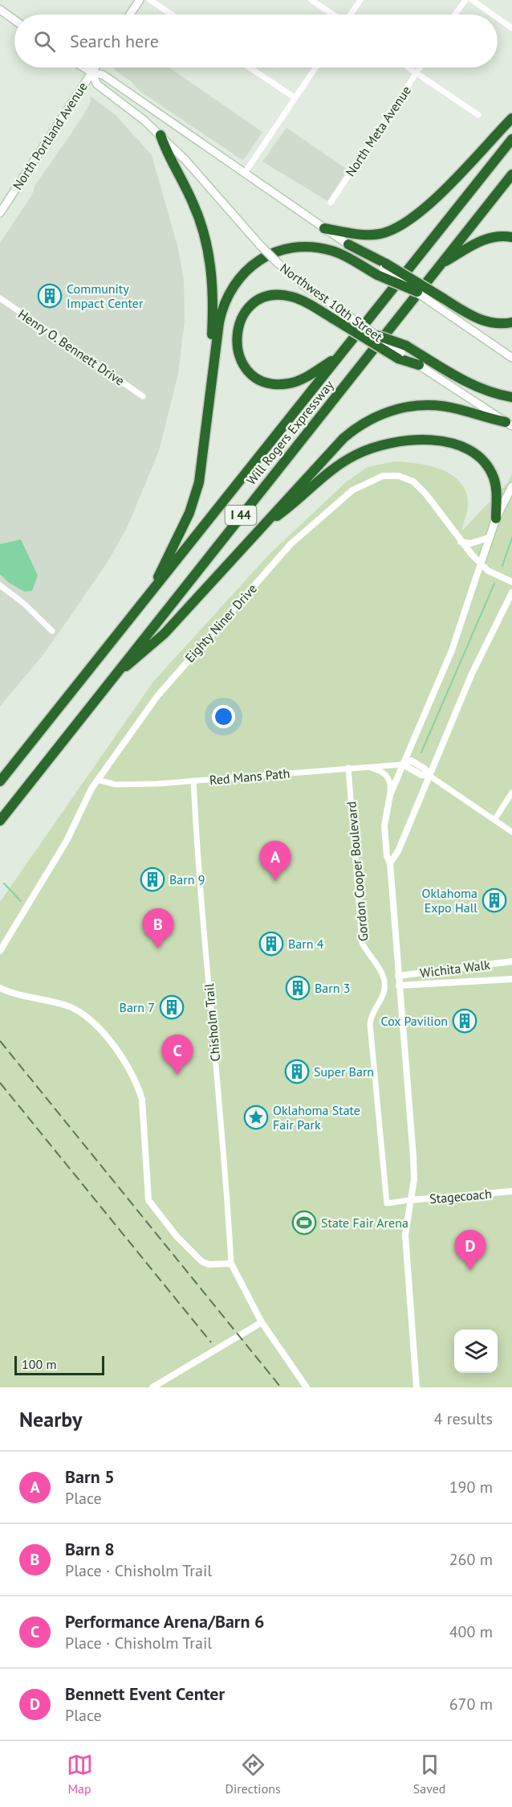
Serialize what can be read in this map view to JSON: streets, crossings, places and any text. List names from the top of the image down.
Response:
{
  "streets": {
    "highway": ["Will Rogers Expressway", "I 44"],
    "main road": ["North Portland Avenue", "Northwest 10th Street"],
    "street": [
      "North Meta Avenue",
      "Henry O. Bennett Drive",
      "Eighty Niner Drive",
      "Red Mans Path",
      "Gordon Cooper Boulevard",
      "Wichita Walk",
      "Chisholm Trail",
      "Stagecoach"
    ]
  },
  "crossings": [
    ["North Portland Avenue", "Northwest 10th Street"],
    ["Eighty Niner Drive", "Red Mans Path"],
    ["Red Mans Path", "Gordon Cooper Boulevard"],
    ["Red Mans Path", "Chisholm Trail"],
    ["Gordon Cooper Boulevard", "Stagecoach"]
  ],
  "places": {
    "building": [
      "Community Impact Center",
      "Barn 9",
      "Oklahoma Expo Hall",
      "Barn 4",
      "Barn 3",
      "Barn 7",
      "Cox Pavilion",
      "Super Barn"
    ],
    "place": ["Oklahoma State Fair Park"],
    "sports": ["State Fair Arena"]
  },
  "scale_bar": "100 m",
  "page": {
    "search": "Search here",
    "pins": [
      "A",
      "B",
      "C",
      "D"
    ],
    "scale": "100 m",
    "heading": ["Nearby", "4 results"],
    "list": [
      {
        "mark": "A",
        "name": "Barn 5",
        "note": "Place",
        "value": "190 m"
      },
      {
        "mark": "B",
        "name": "Barn 8",
        "note": "Place · Chisholm Trail",
        "value": "260 m"
      },
      {
        "mark": "C",
        "name": "Performance Arena/Barn 6",
        "note": "Place · Chisholm Trail",
        "value": "400 m"
      },
      {
        "mark": "D",
        "name": "Bennett Event Center",
        "note": "Place",
        "value": "670 m"
      }
    ],
    "nav": ["Map", "Directions", "Saved"]
  }
}
